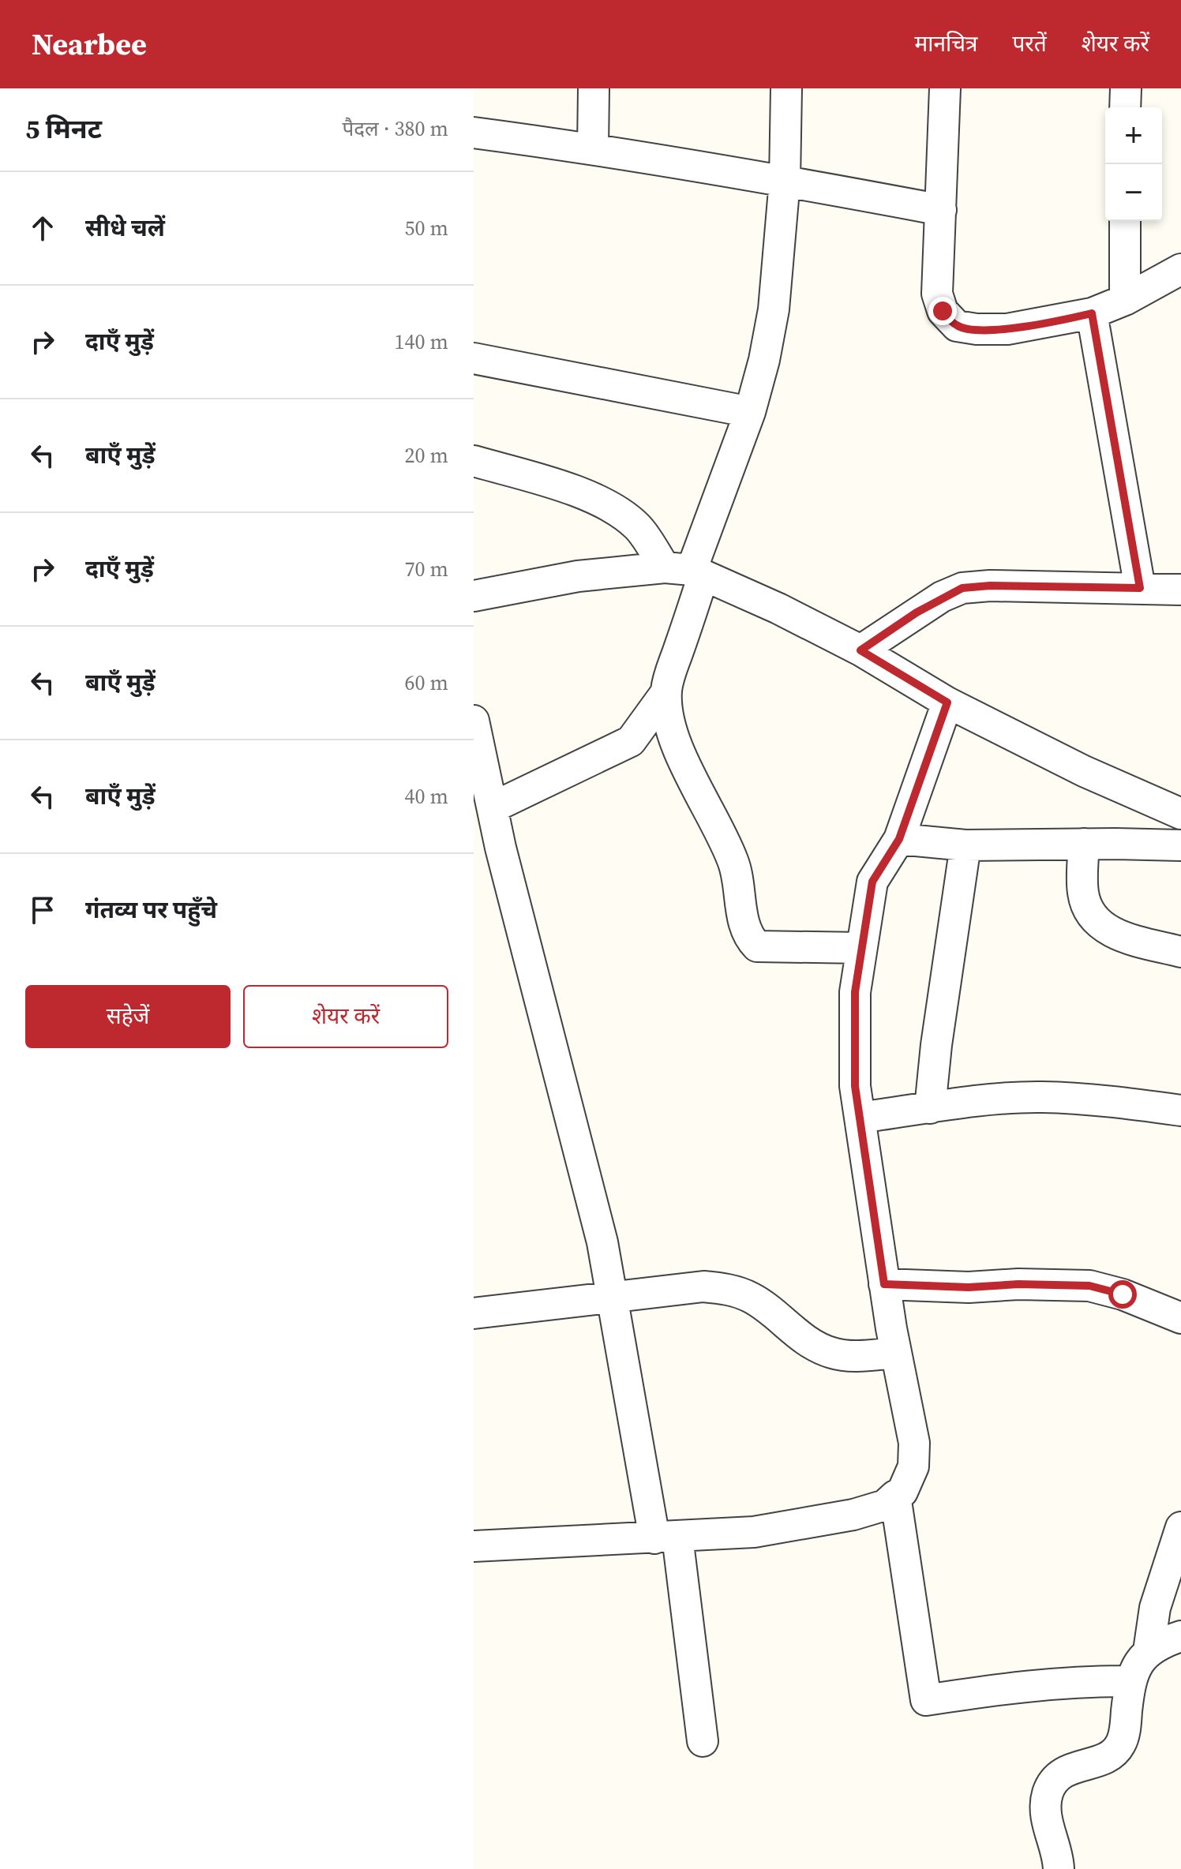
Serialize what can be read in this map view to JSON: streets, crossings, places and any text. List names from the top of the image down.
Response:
{
  "page": {
    "header": "Nearbee",
    "nav": ["मानचित्र", "परतें", "शेयर करें"],
    "heading": ["5 मिनट", "पैदल · 380 m"],
    "map_buttons": ["+", "−"],
    "list": [
      ["सीधे चलें", "50 m"],
      ["दाएँ मुड़ें", "140 m"],
      ["बाएँ मुड़ें", "20 m"],
      ["दाएँ मुड़ें", "70 m"],
      ["बाएँ मुड़ें", "60 m"],
      ["बाएँ मुड़ें", "40 m"],
      "गंतव्य पर पहुँचे"
    ],
    "buttons": ["सहेजें", "शेयर करें"]
  }
}
